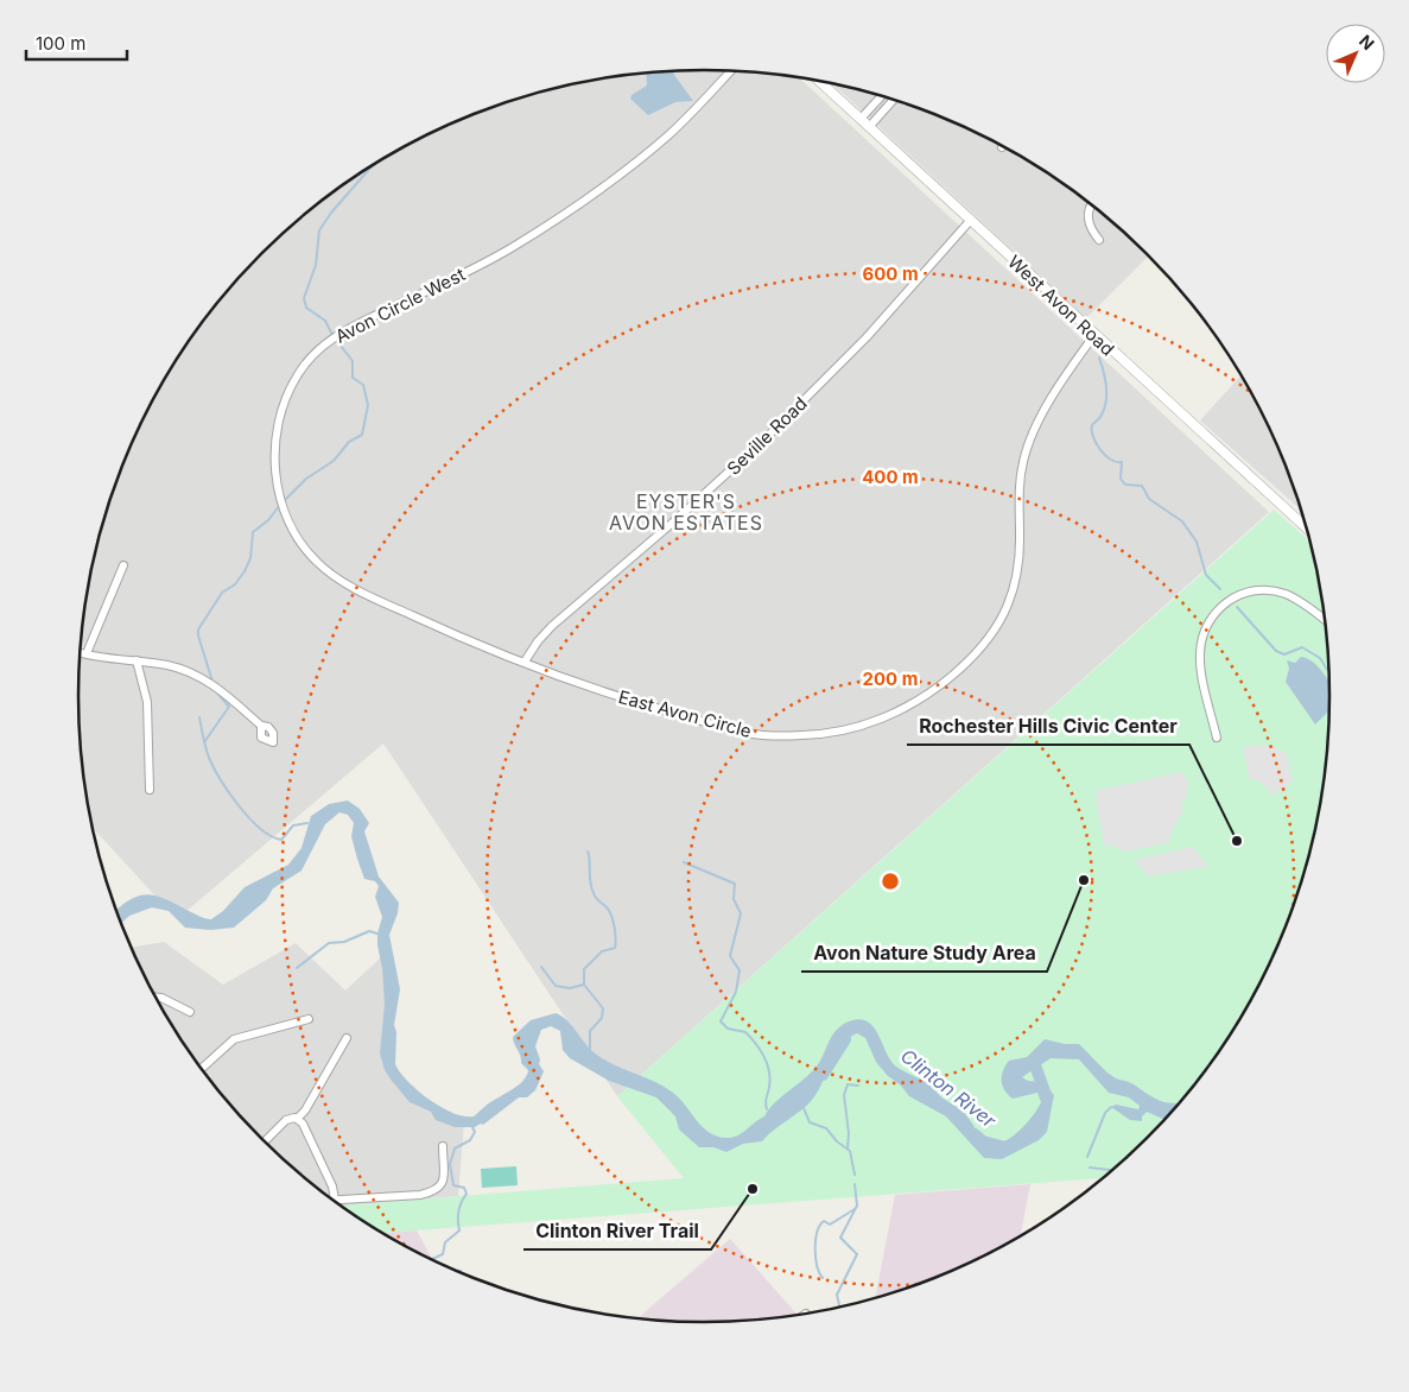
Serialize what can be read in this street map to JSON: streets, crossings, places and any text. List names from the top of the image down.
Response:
{
  "streets": {
    "street": [
      "Avon Circle West",
      "West Avon Road",
      "Seville Road",
      "East Avon Circle"
    ]
  },
  "crossings": [
    ["Avon Circle West", "Seville Road"],
    ["Avon Circle West", "East Avon Circle"],
    ["West Avon Road", "Seville Road"],
    ["West Avon Road", "East Avon Circle"],
    ["Seville Road", "East Avon Circle"]
  ],
  "districts": ["EYSTER'S AVON ESTATES"],
  "water": ["Clinton River"],
  "places": ["Rochester Hills Civic Center", "Avon Nature Study Area", "Clinton River Trail"],
  "scale_bar": "100 m",
  "north": "top right",
  "rings": ["600 m", "400 m", "200 m"]
}
